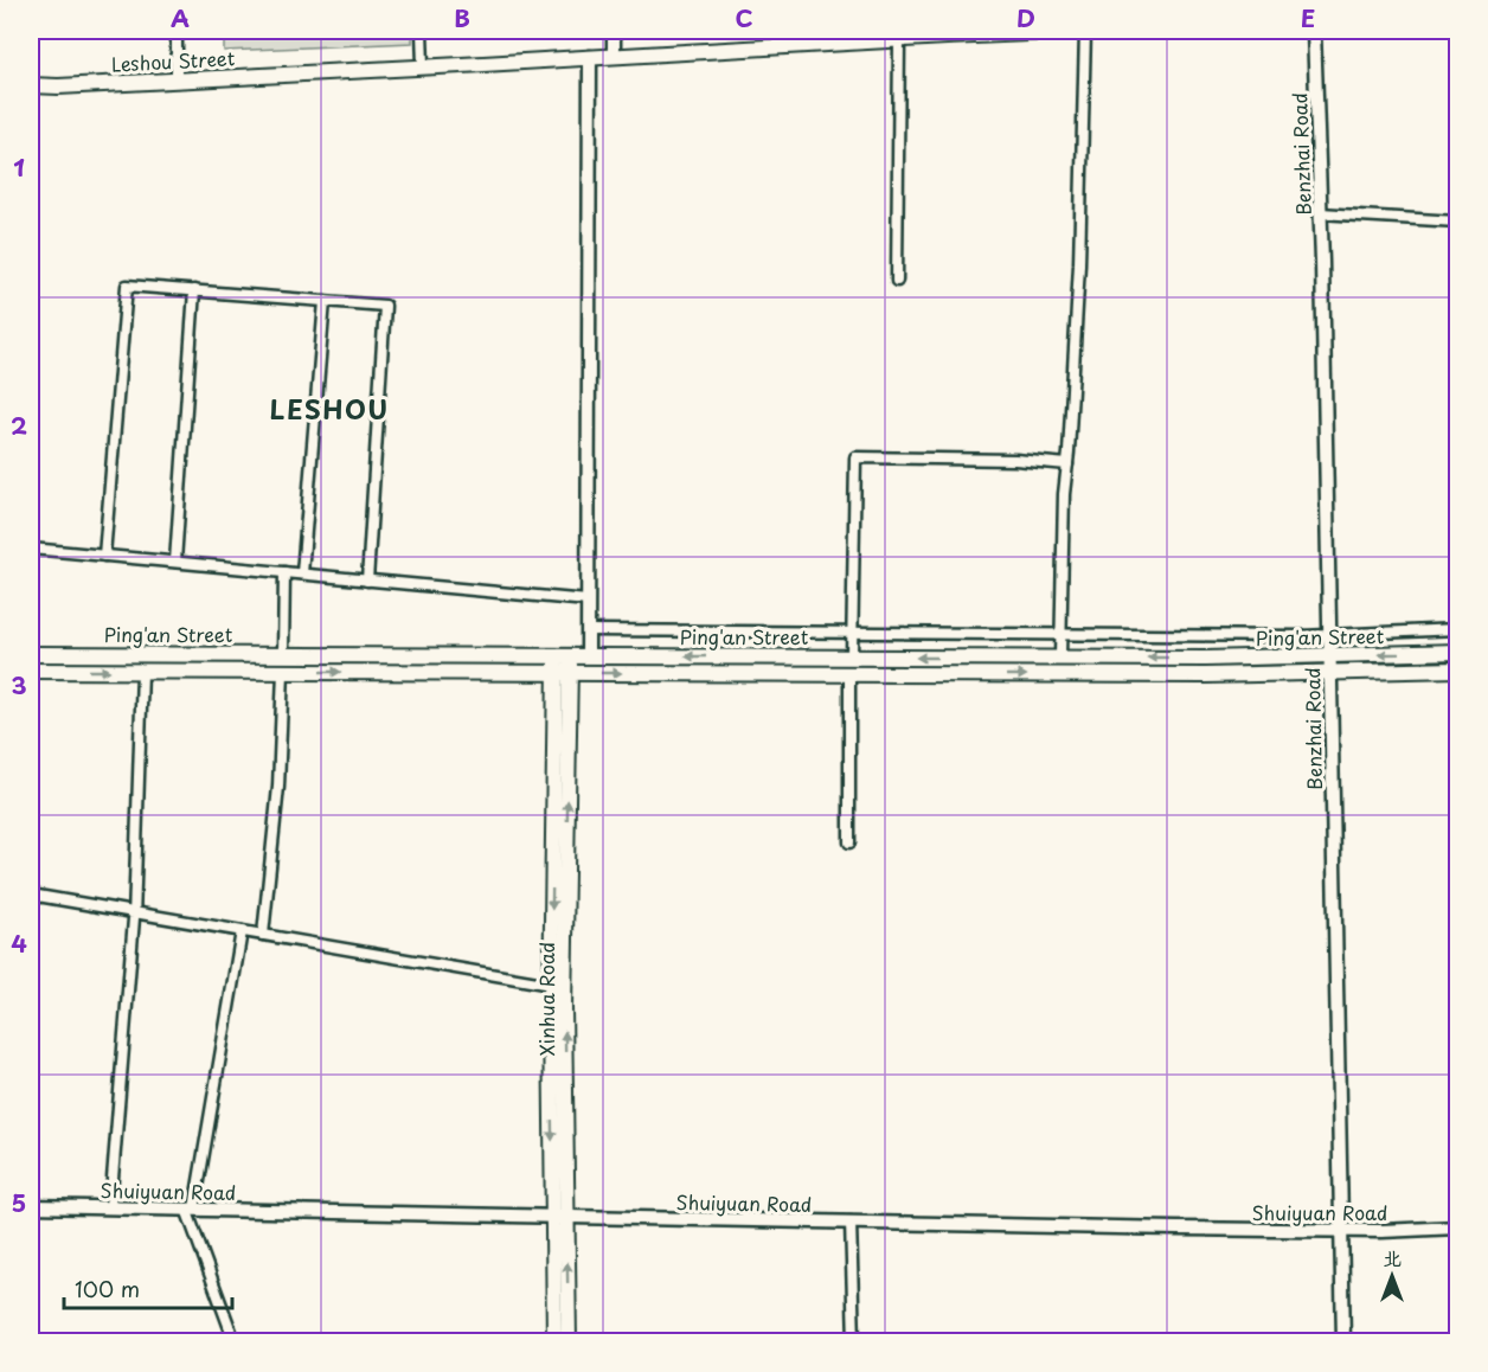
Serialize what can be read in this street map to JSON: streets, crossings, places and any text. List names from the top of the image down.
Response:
{
  "streets": {
    "main road": ["Leshou Street", "Ping'an Street", "Xinhua Road"],
    "street": ["Benzhai Road", "Shuiyuan Road"]
  },
  "crossings": [
    ["Benzhai Road", "Ping'an Street"],
    ["Benzhai Road", "Shuiyuan Road"],
    ["Ping'an Street", "Xinhua Road"],
    ["Xinhua Road", "Shuiyuan Road"]
  ],
  "districts": ["LESHOU"],
  "scale_bar": "100 m",
  "north": "top",
  "grid": {
    "columns": [
      "A",
      "B",
      "C",
      "D",
      "E"
    ],
    "rows": [
      "1",
      "2",
      "3",
      "4",
      "5"
    ]
  }
}
